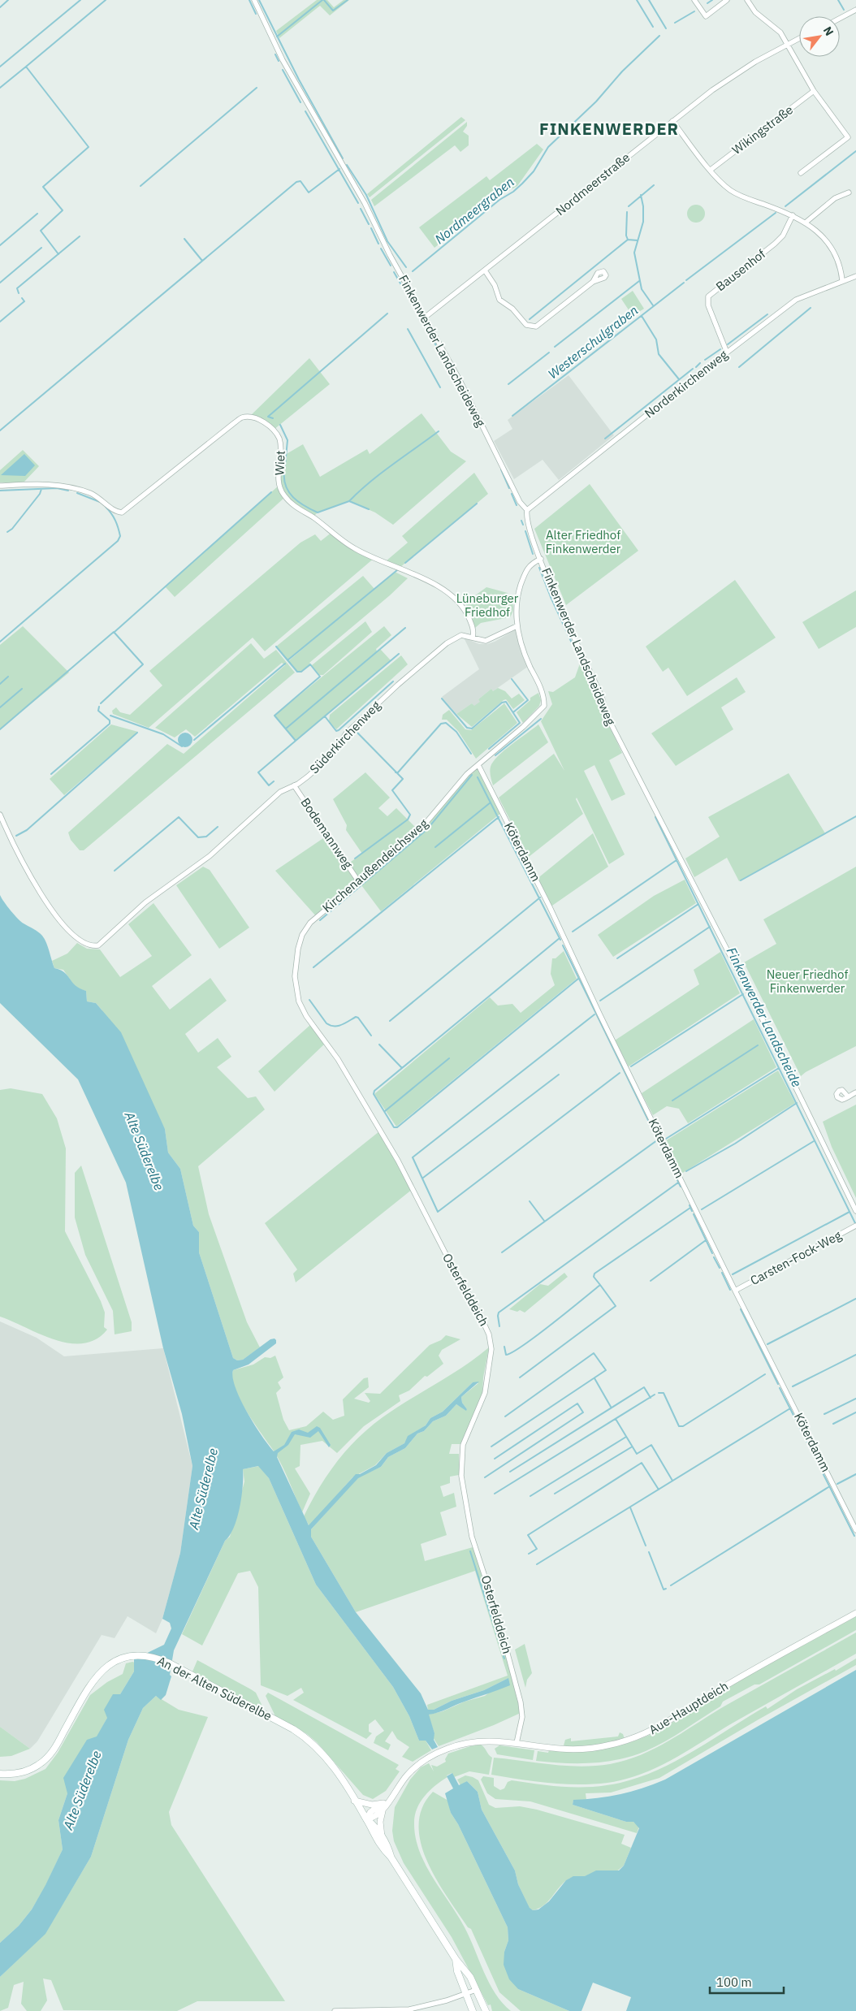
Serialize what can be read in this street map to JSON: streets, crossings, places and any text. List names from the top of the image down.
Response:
{
  "streets": {
    "main road": ["An der Alten Süderelbe"],
    "street": [
      "Wikingstraße",
      "Nordmeerstraße",
      "Bausenhof",
      "Finkenwerder Landscheideweg",
      "Norderkirchenweg",
      "Wiet",
      "Süderkirchenweg",
      "Bodemannweg",
      "Köterdamm",
      "Kirchenaußendeichsweg",
      "Carsten-Fock-Weg",
      "Osterfelddeich",
      "Aue-Hauptdeich"
    ]
  },
  "crossings": [
    ["Nordmeerstraße", "Finkenwerder Landscheideweg"],
    ["Bausenhof", "Norderkirchenweg"],
    ["Finkenwerder Landscheideweg", "Norderkirchenweg"],
    ["Finkenwerder Landscheideweg", "Kirchenaußendeichsweg"],
    ["Wiet", "Süderkirchenweg"],
    ["Süderkirchenweg", "Bodemannweg"],
    ["Süderkirchenweg", "Kirchenaußendeichsweg"],
    ["Bodemannweg", "Kirchenaußendeichsweg"],
    ["Köterdamm", "Kirchenaußendeichsweg"],
    ["Köterdamm", "Carsten-Fock-Weg"],
    ["Kirchenaußendeichsweg", "Osterfelddeich"],
    ["Osterfelddeich", "Aue-Hauptdeich"]
  ],
  "districts": ["FINKENWERDER"],
  "water": [
    "Nordmeergraben",
    "Westerschulgraben",
    "Finkenwerder Landscheide",
    "Alte Süderelbe"
  ],
  "parks": ["Alter Friedhof Finkenwerder", "Lüneburger Friedhof", "Neuer Friedhof Finkenwerder"],
  "scale_bar": "100 m",
  "north": "top right"
}
